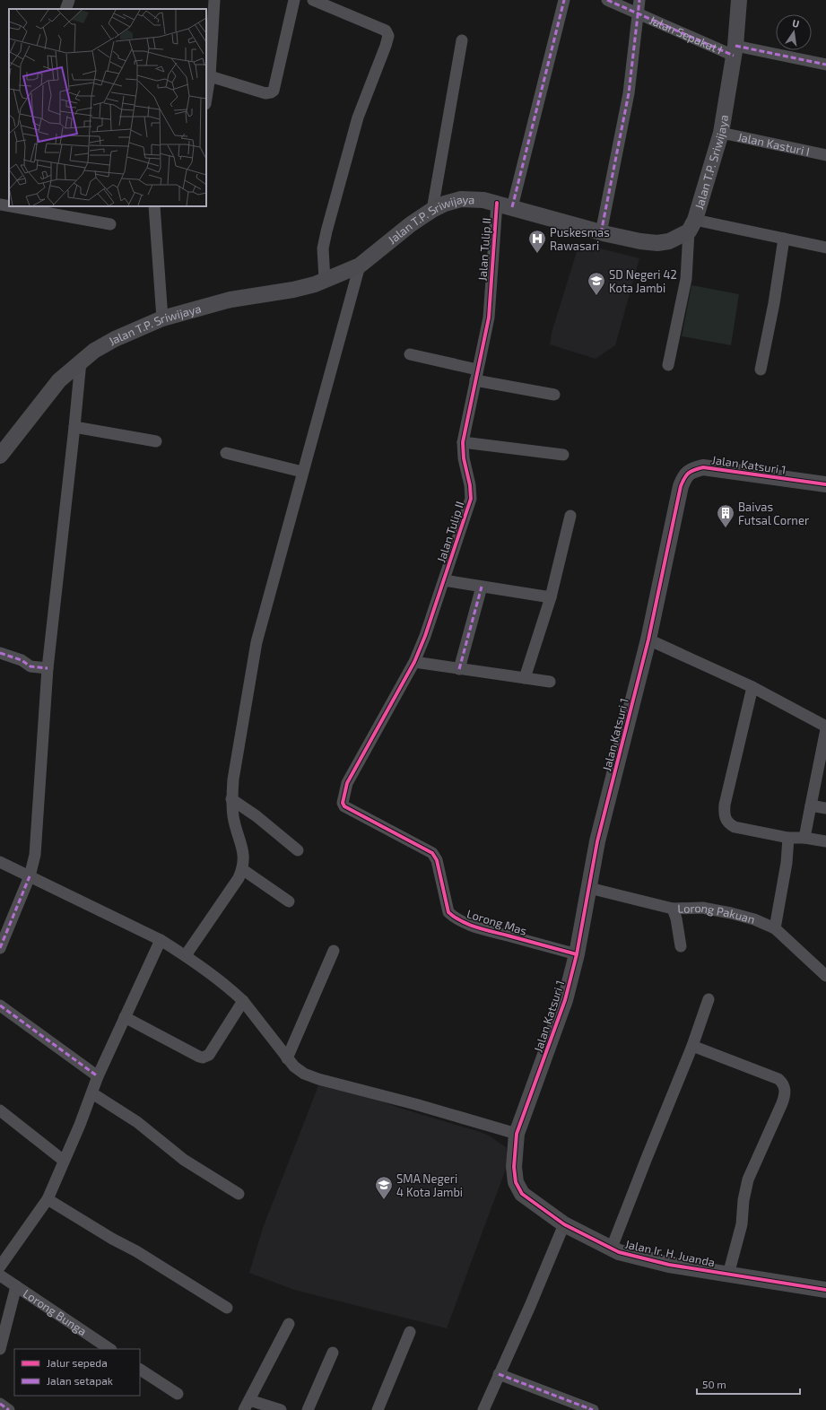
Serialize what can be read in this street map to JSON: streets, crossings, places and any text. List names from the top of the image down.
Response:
{
  "streets": {
    "street": [
      "Jalan Sepakat I",
      "Jalan Kasturi I",
      "Jalan T.P. Sriwijaya",
      "Jalan Tulip II",
      "Jalan Katsuri 1",
      "Lorong Pakuan",
      "Lorong Mas",
      "Jalan Ir. H. Juanda",
      "Lorong Bunga"
    ]
  },
  "crossings": [
    ["Jalan Sepakat I", "Jalan T.P. Sriwijaya"],
    ["Jalan Kasturi I", "Jalan T.P. Sriwijaya"],
    ["Jalan T.P. Sriwijaya", "Jalan Tulip II"],
    ["Jalan Tulip II", "Lorong Mas"],
    ["Jalan Katsuri 1", "Lorong Pakuan"],
    ["Jalan Katsuri 1", "Lorong Mas"],
    ["Jalan Katsuri 1", "Jalan Ir. H. Juanda"]
  ],
  "places": {
    "hospital": ["Puskesmas Rawasari"],
    "school or university": ["SD Negeri 42 Kota Jambi", "SMA Negeri 4 Kota Jambi"],
    "building": ["Baivas Futsal Corner"]
  },
  "legend": ["Jalur sepeda", "Jalan setapak"],
  "scale_bar": "50 m",
  "north": "top"
}
